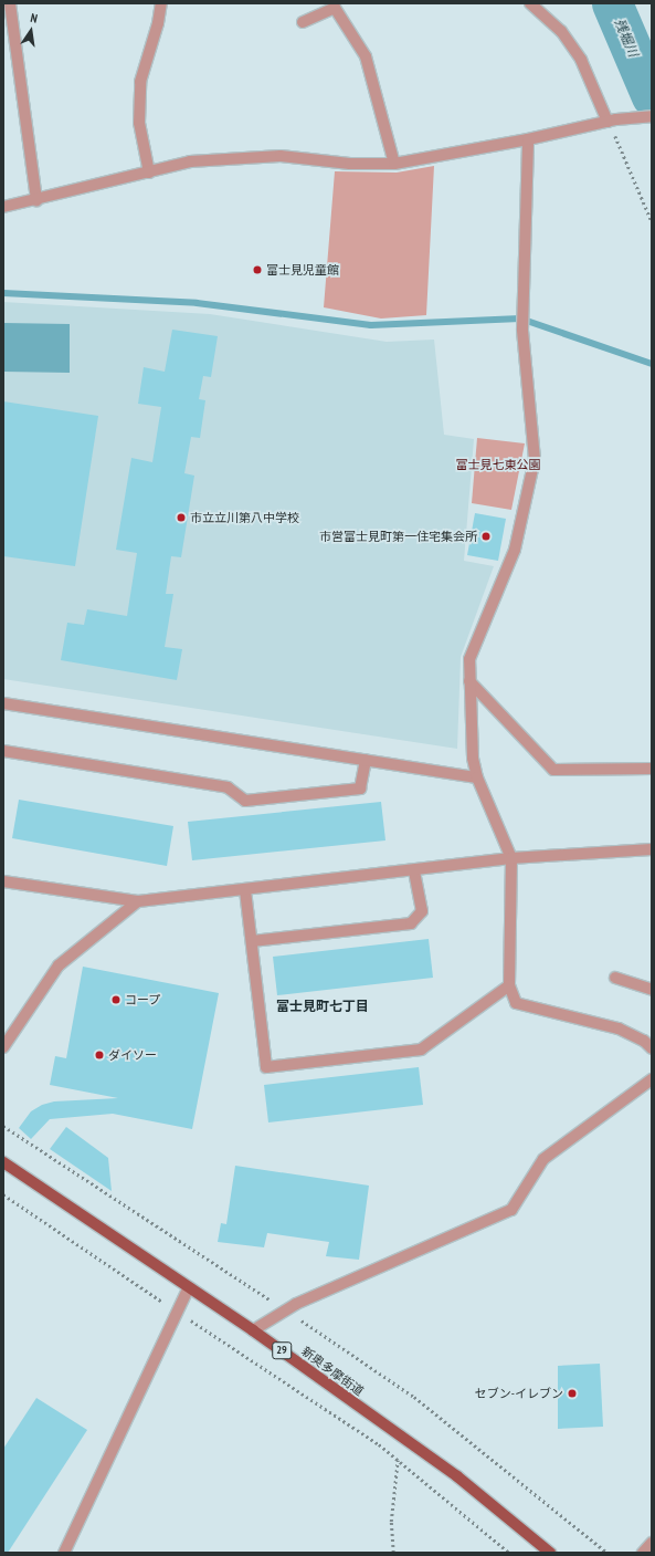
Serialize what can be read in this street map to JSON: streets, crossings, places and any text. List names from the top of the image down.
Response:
{
  "streets": {
    "main road": ["29", "新奥多摩街道"]
  },
  "districts": ["富士見町七丁目"],
  "water": ["残堀川"],
  "parks": ["富士見七東公園"],
  "places": [
    "富士見児童館",
    "市立立川第八中学校",
    "市営富士見町第一住宅集会所",
    "コープ",
    "ダイソー",
    "セブン-イレブン"
  ],
  "north": "top"
}
